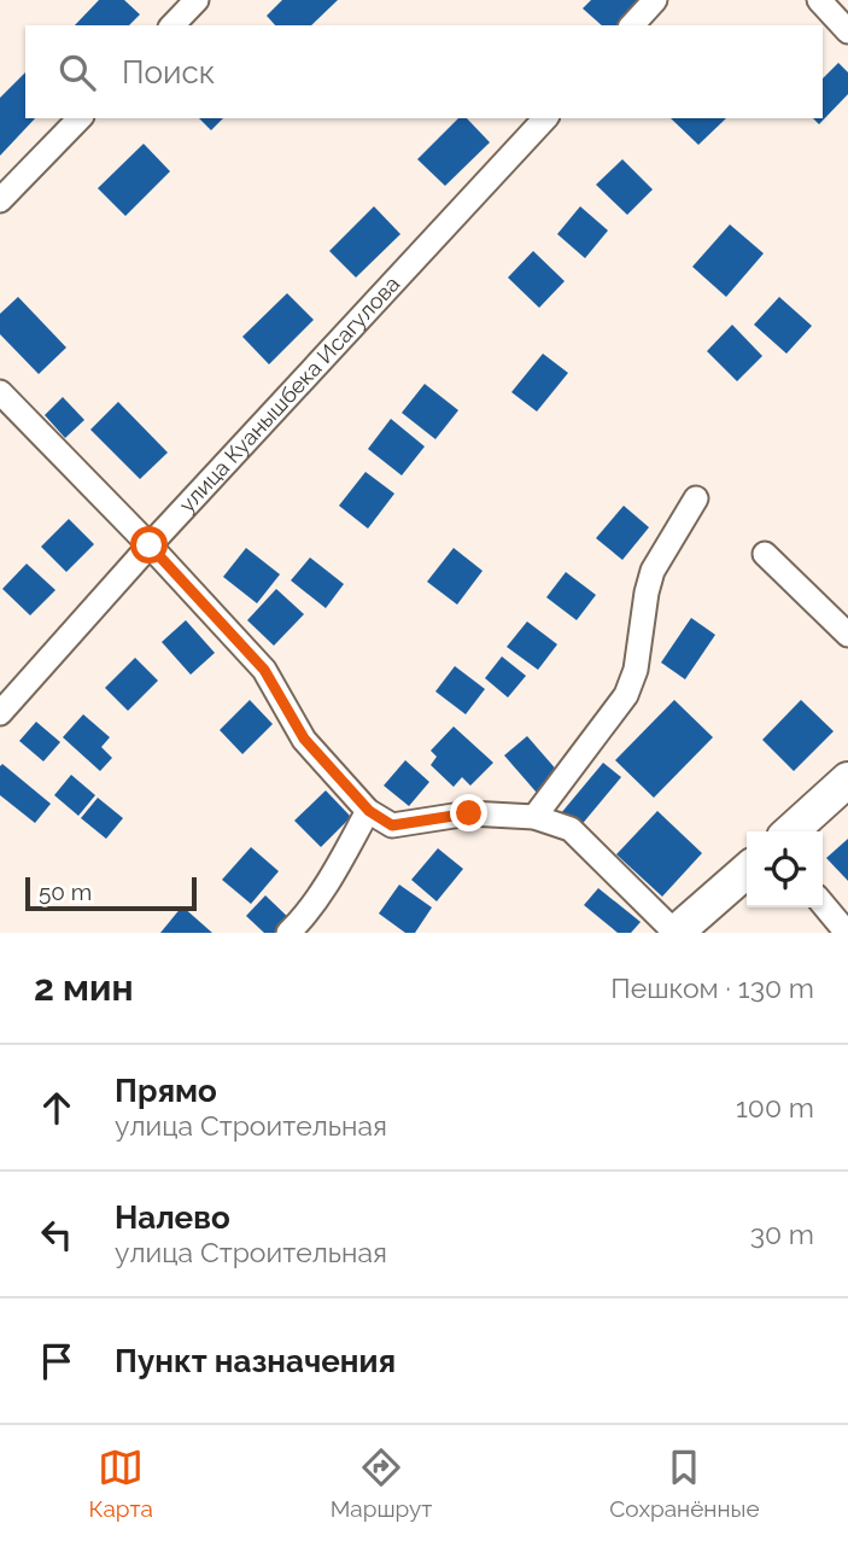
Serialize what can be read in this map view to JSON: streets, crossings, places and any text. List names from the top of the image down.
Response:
{
  "streets": {
    "street": ["улица Куанышбека Исагулова"]
  },
  "scale_bar": "50 m",
  "page": {
    "search": "Поиск",
    "scale": "50 m",
    "heading": ["2 мин", "Пешком · 130 m"],
    "list": [
      ["Прямо", "улица Строительная", "100 m"],
      ["Налево", "улица Строительная", "30 m"],
      "Пункт назначения"
    ],
    "nav": ["Карта", "Маршрут", "Сохранённые"]
  }
}
